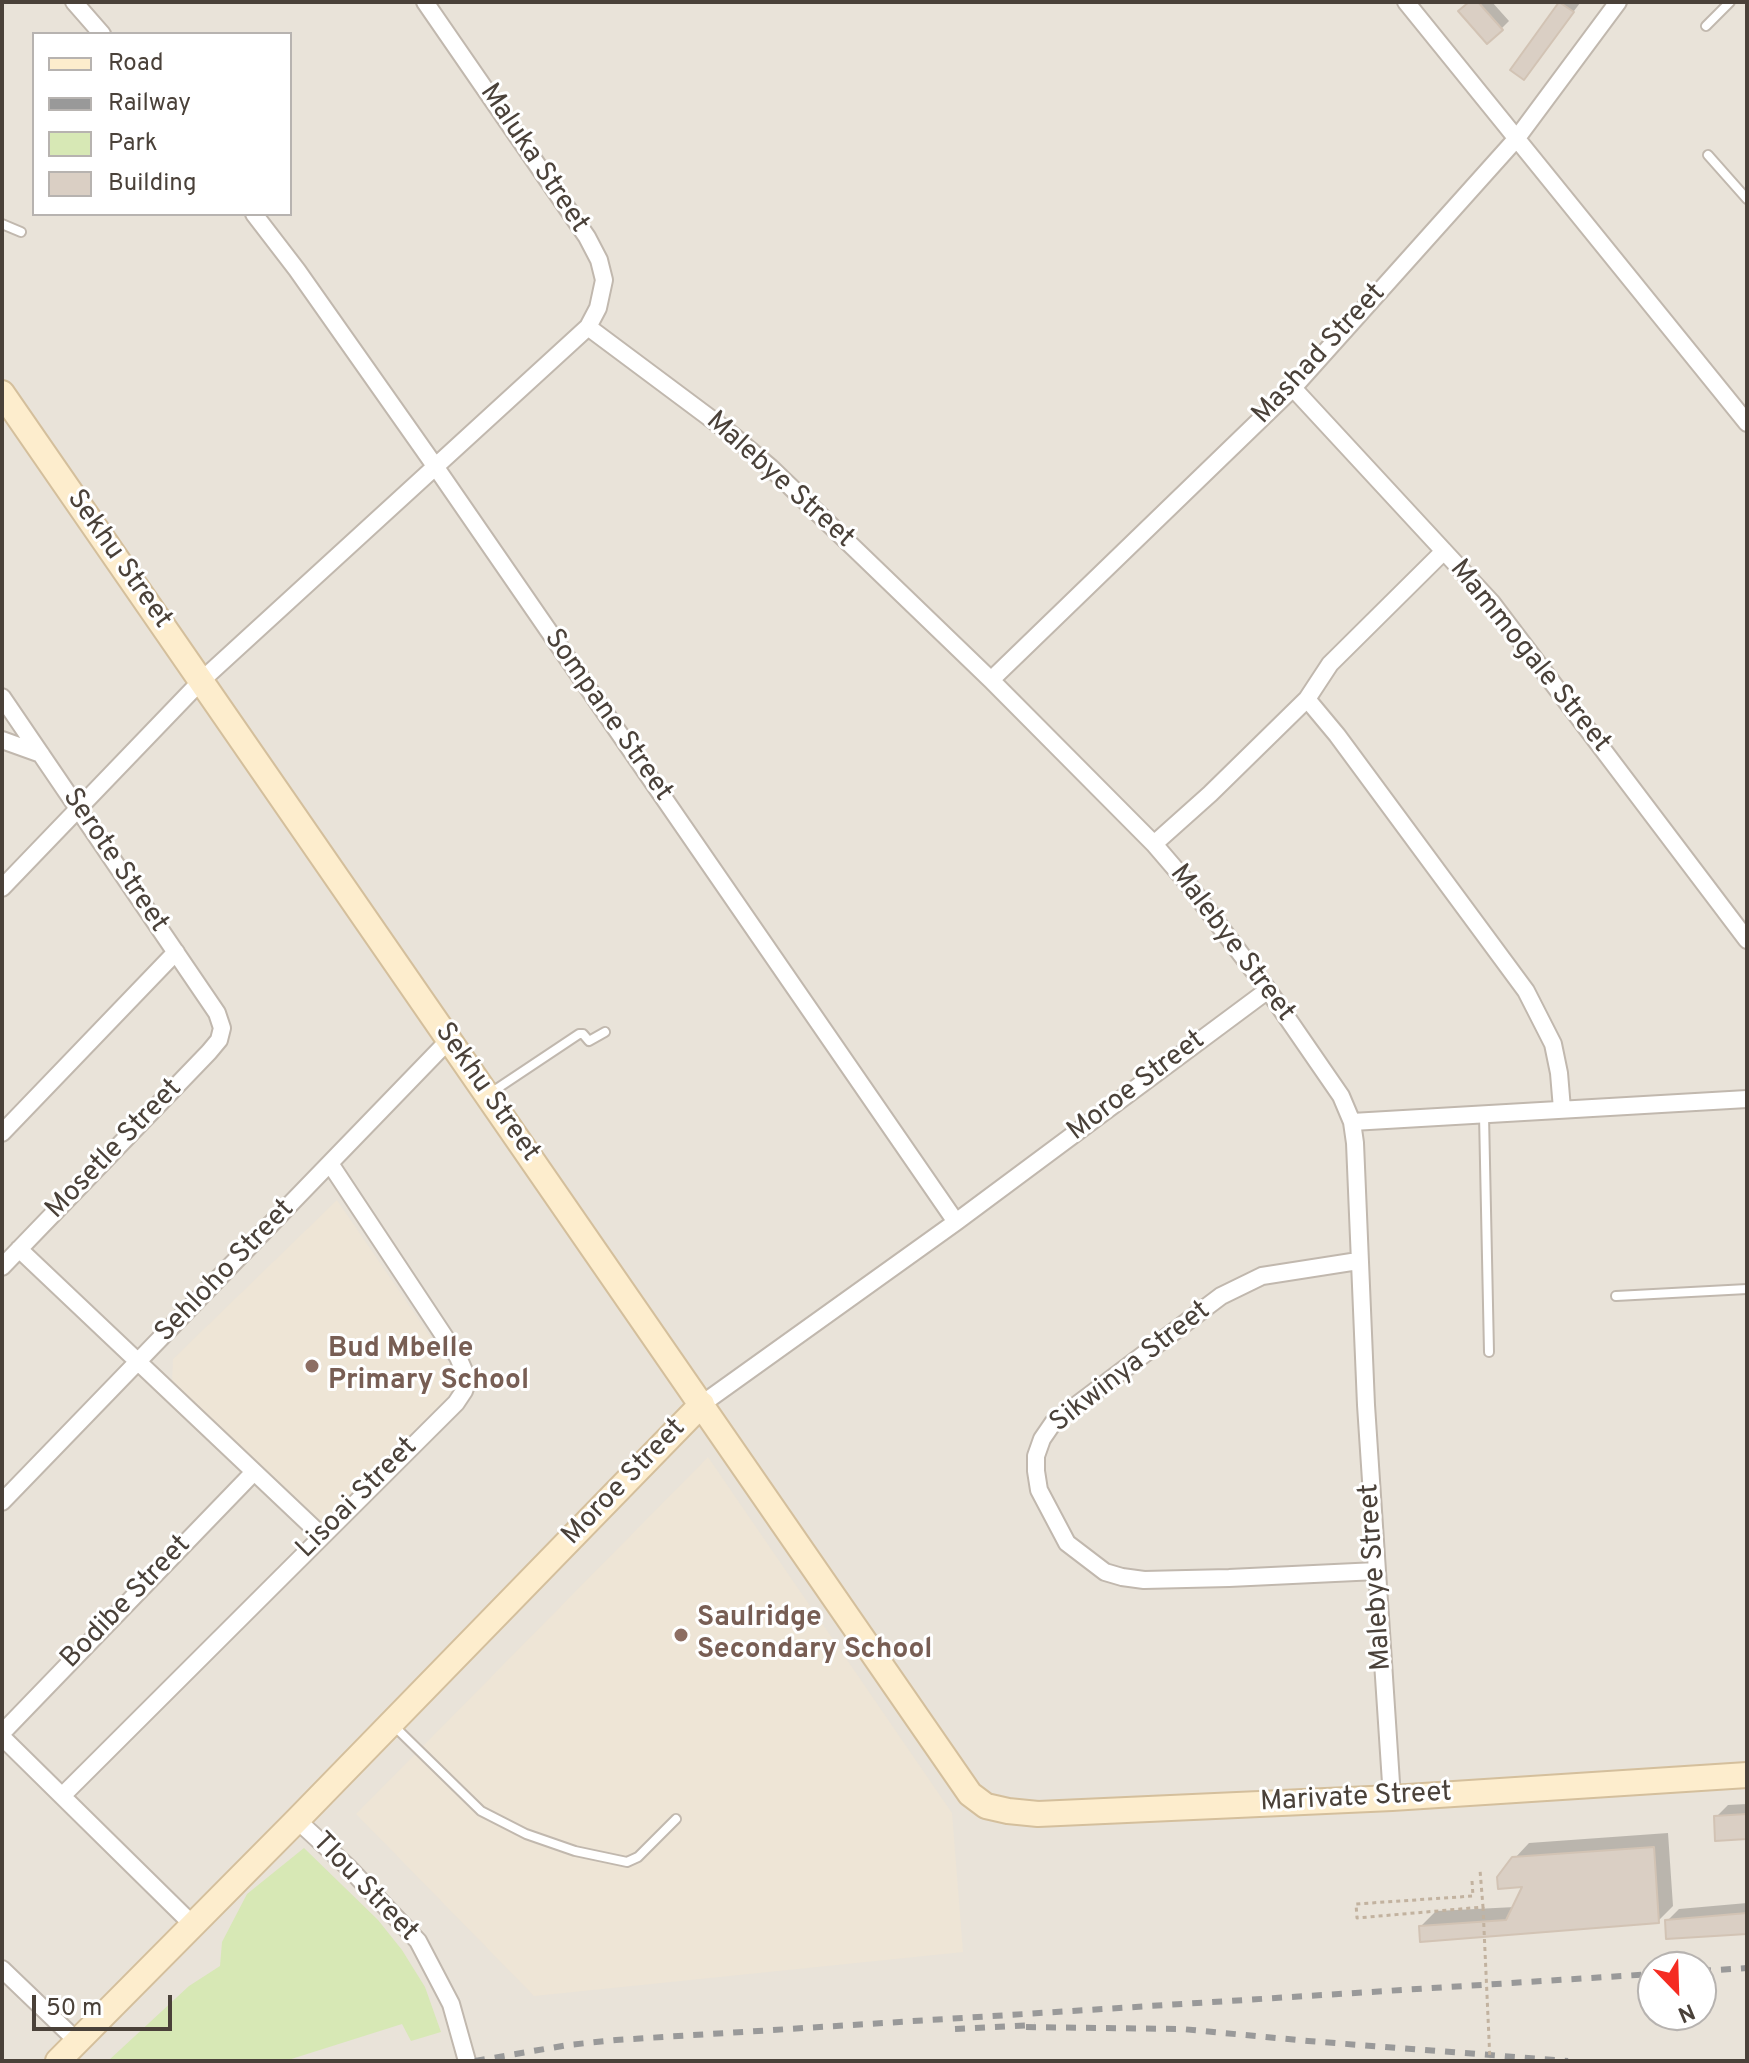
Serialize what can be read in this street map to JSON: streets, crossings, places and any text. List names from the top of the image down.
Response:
{
  "streets": {
    "street": [
      "Maluka Street",
      "Mashad Street",
      "Malebye Street",
      "Sekhu Street",
      "Mammogale Street",
      "Sompane Street",
      "Serote Street",
      "Moroe Street",
      "Mosetle Street",
      "Sehloho Street",
      "Sikwinya Street",
      "Lisoai Street",
      "Bodibe Street",
      "Marivate Street",
      "Tlou Street"
    ]
  },
  "crossings": [
    ["Maluka Street", "Malebye Street"],
    ["Mashad Street", "Malebye Street"],
    ["Mashad Street", "Mammogale Street"],
    ["Malebye Street", "Moroe Street"],
    ["Malebye Street", "Sikwinya Street"],
    ["Malebye Street", "Marivate Street"],
    ["Sekhu Street", "Moroe Street"],
    ["Sekhu Street", "Sehloho Street"],
    ["Sekhu Street", "Marivate Street"],
    ["Sompane Street", "Moroe Street"],
    ["Serote Street", "Mosetle Street"],
    ["Moroe Street", "Tlou Street"],
    ["Sehloho Street", "Lisoai Street"]
  ],
  "places": ["Bud Mbelle Primary School", "Saulridge Secondary School"],
  "legend": [
    "Road",
    "Railway",
    "Park",
    "Building"
  ],
  "scale_bar": "50 m",
  "north": "bottom right"
}
